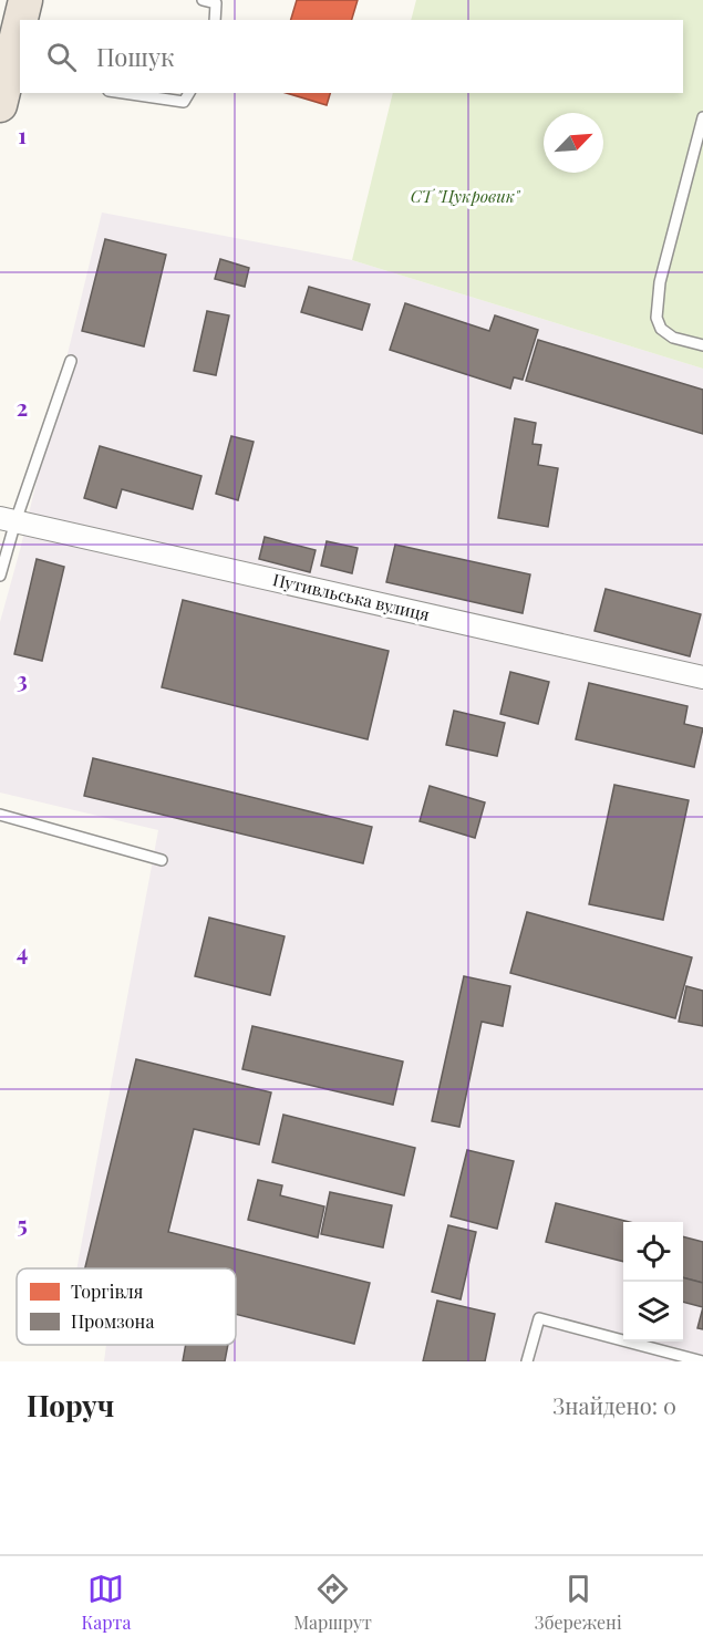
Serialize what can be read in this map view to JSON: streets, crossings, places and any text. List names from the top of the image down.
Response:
{
  "streets": {
    "street": ["Путивльська вулиця"]
  },
  "parks": ["СТ \"Цукровик\""],
  "legend": ["Торгівля", "Промзона"],
  "north": "top right",
  "page": {
    "search": "Пошук",
    "heading": ["Поруч", "Знайдено: 0"],
    "nav": ["Карта", "Маршрут", "Збережені"]
  },
  "grid": {
    "rows": [
      "1",
      "2",
      "3",
      "4",
      "5"
    ]
  }
}
